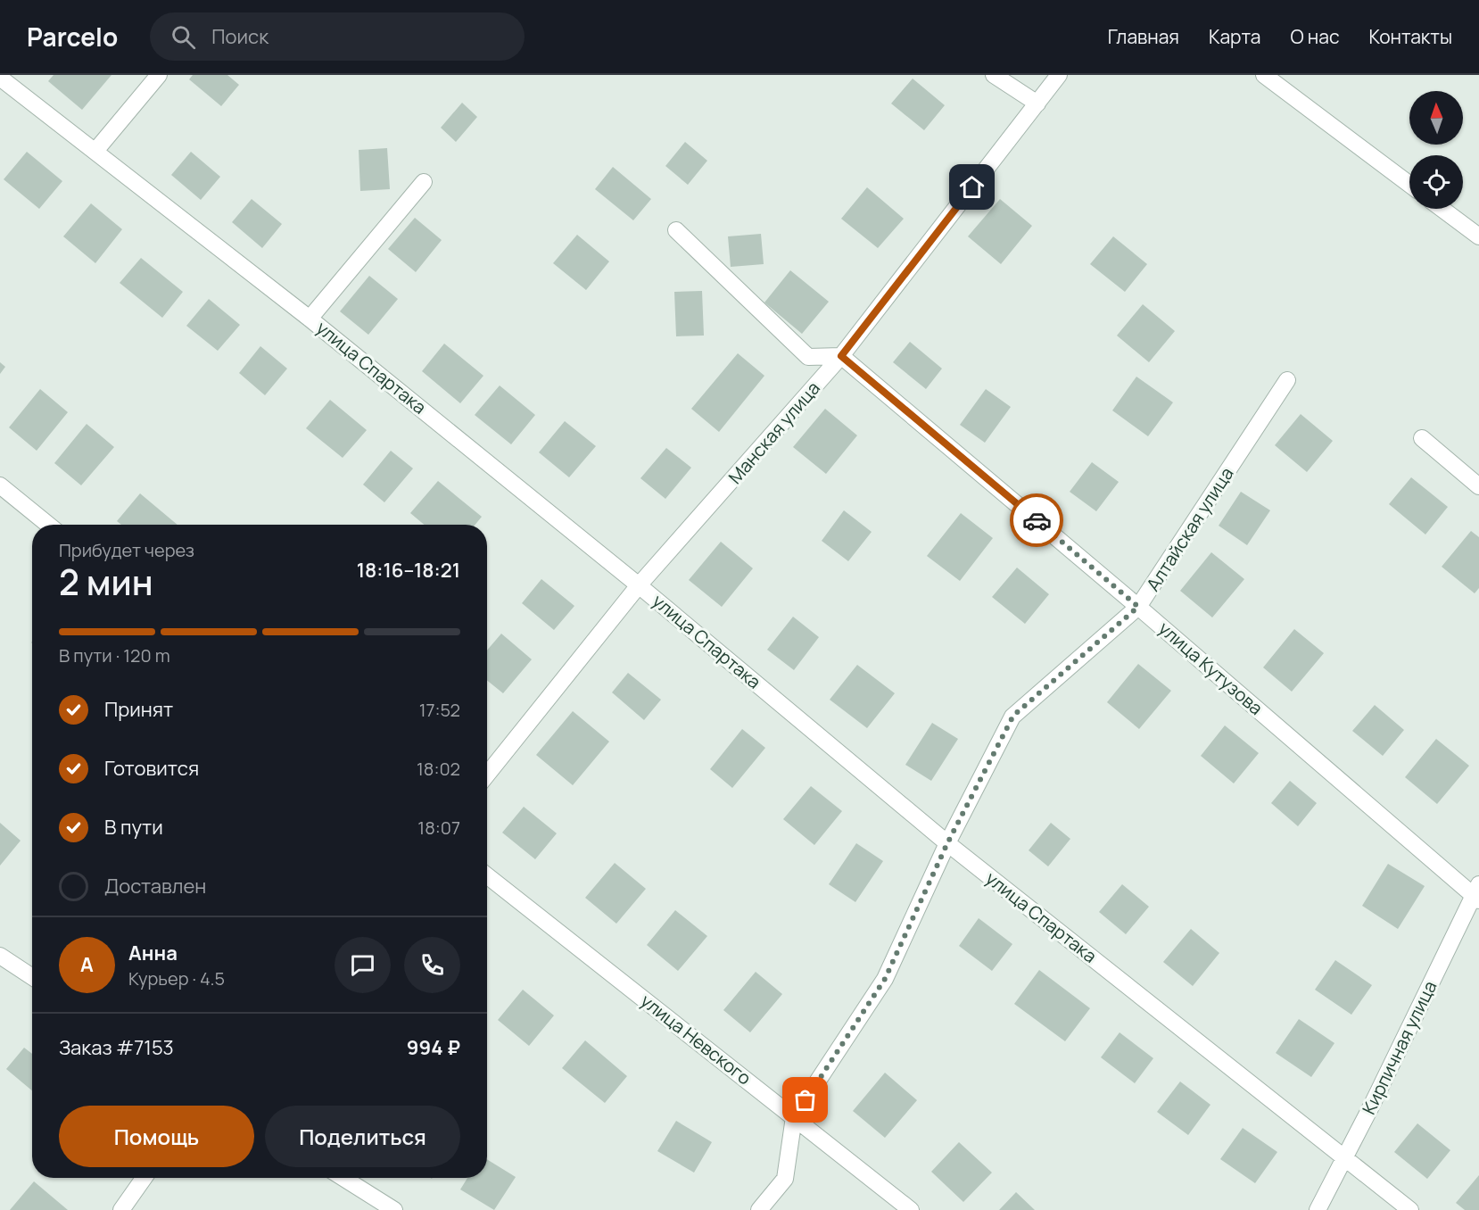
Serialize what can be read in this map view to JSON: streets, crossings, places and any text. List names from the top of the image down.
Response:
{
  "streets": {
    "street": [
      "улица Спартака",
      "Манская улица",
      "Алтайская улица",
      "улица Кутузова",
      "улица Невского",
      "Кирпичная улица"
    ]
  },
  "crossings": [
    ["улица Спартака", "Манская улица"],
    ["улица Спартака", "Алтайская улица"],
    ["улица Спартака", "Кирпичная улица"],
    ["Манская улица", "улица Кутузова"],
    ["Алтайская улица", "улица Кутузова"],
    ["Алтайская улица", "улица Невского"],
    ["улица Кутузова", "Кирпичная улица"]
  ],
  "north": "top",
  "page": {
    "header": "Parcelo",
    "search": "Поиск",
    "nav": [
      "Главная",
      "Карта",
      "О нас",
      "Контакты"
    ],
    "heading": ["2 мин", "Прибудет через", "18:16–18:21"],
    "panel": [
      "Анна",
      "Курьер · 4.5",
      "Заказ #7153",
      "994 ₽"
    ],
    "bar": "В пути · 120 m",
    "list": [
      ["Принят", "17:52"],
      ["Готовится", "18:02"],
      ["В пути", "18:07"],
      "Доставлен"
    ],
    "round": "А",
    "buttons": ["Помощь", "Поделиться"]
  }
}
